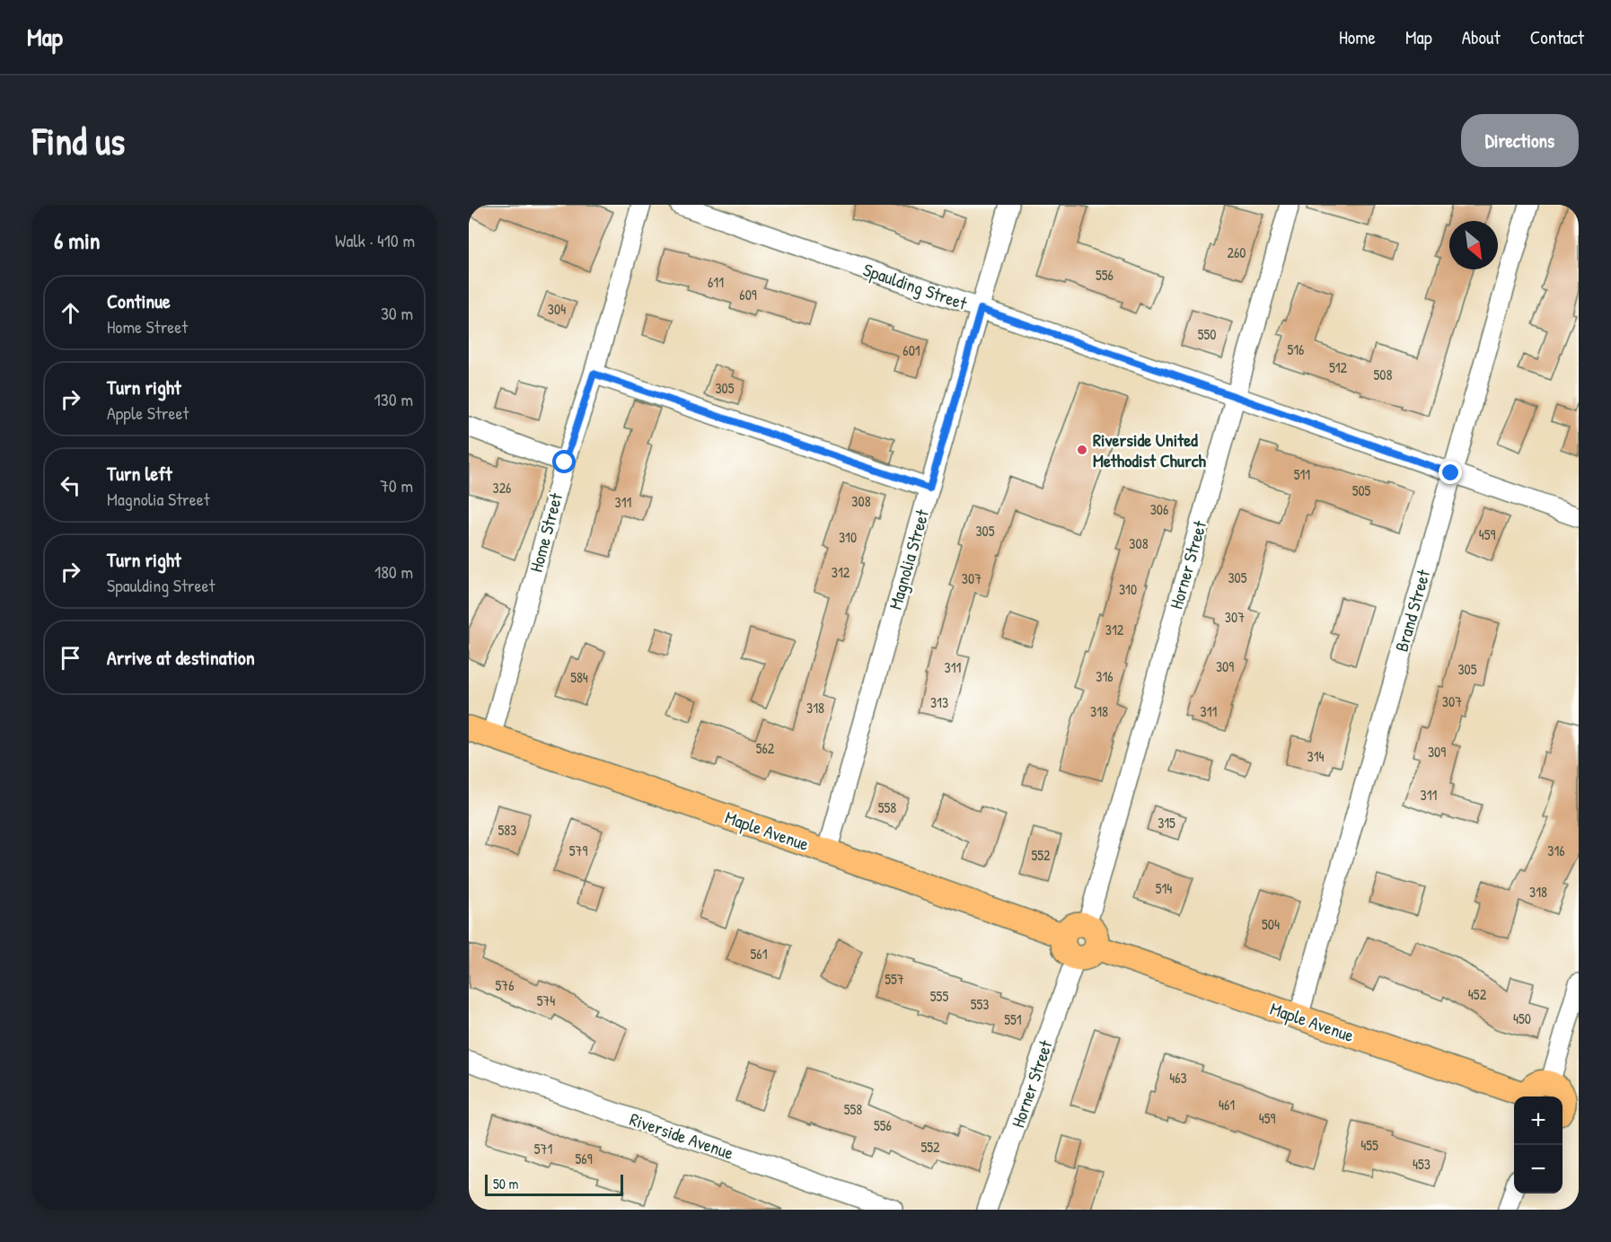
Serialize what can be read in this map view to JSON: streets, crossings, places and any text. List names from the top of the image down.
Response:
{
  "streets": {
    "main road": ["Maple Avenue"],
    "street": [
      "Spaulding Street",
      "Home Street",
      "Magnolia Street",
      "Horner Street",
      "Brand Street",
      "Riverside Avenue"
    ]
  },
  "crossings": [
    ["Spaulding Street", "Magnolia Street"],
    ["Spaulding Street", "Horner Street"],
    ["Spaulding Street", "Brand Street"],
    ["Home Street", "Maple Avenue"],
    ["Magnolia Street", "Maple Avenue"],
    ["Horner Street", "Maple Avenue"],
    ["Brand Street", "Maple Avenue"]
  ],
  "places": ["Riverside United Methodist Church"],
  "house_numbers": [
    "260",
    "556",
    "611",
    "609",
    "304",
    "550",
    "516",
    "601",
    "512",
    "508",
    "305",
    "511",
    "326",
    "505",
    "308",
    "311",
    "306",
    "305",
    "459",
    "310",
    "308",
    "312",
    "305",
    "307",
    "310",
    "307",
    "312",
    "309",
    "311",
    "305",
    "316",
    "584",
    "307",
    "313",
    "318",
    "318",
    "311",
    "562",
    "309",
    "314",
    "311",
    "558",
    "315",
    "583",
    "579",
    "316",
    "552",
    "514",
    "318",
    "504",
    "561",
    "557",
    "576",
    "452",
    "555",
    "574",
    "553",
    "450",
    "551",
    "463",
    "461",
    "558",
    "459",
    "556",
    "455",
    "552",
    "571",
    "569",
    "453"
  ],
  "scale_bar": "50 m",
  "north": "bottom right",
  "page": {
    "header": "Map",
    "nav": [
      "Home",
      "Map",
      "About",
      "Contact"
    ],
    "buttons": "Directions",
    "title": "Find us",
    "heading": ["6 min", "Walk · 410 m"],
    "list": [
      ["Continue", "Home Street", "30 m"],
      ["Turn right", "Apple Street", "130 m"],
      ["Turn left", "Magnolia Street", "70 m"],
      ["Turn right", "Spaulding Street", "180 m"],
      "Arrive at destination"
    ],
    "map_buttons": ["+", "−"],
    "scale": "50 m"
  }
}
